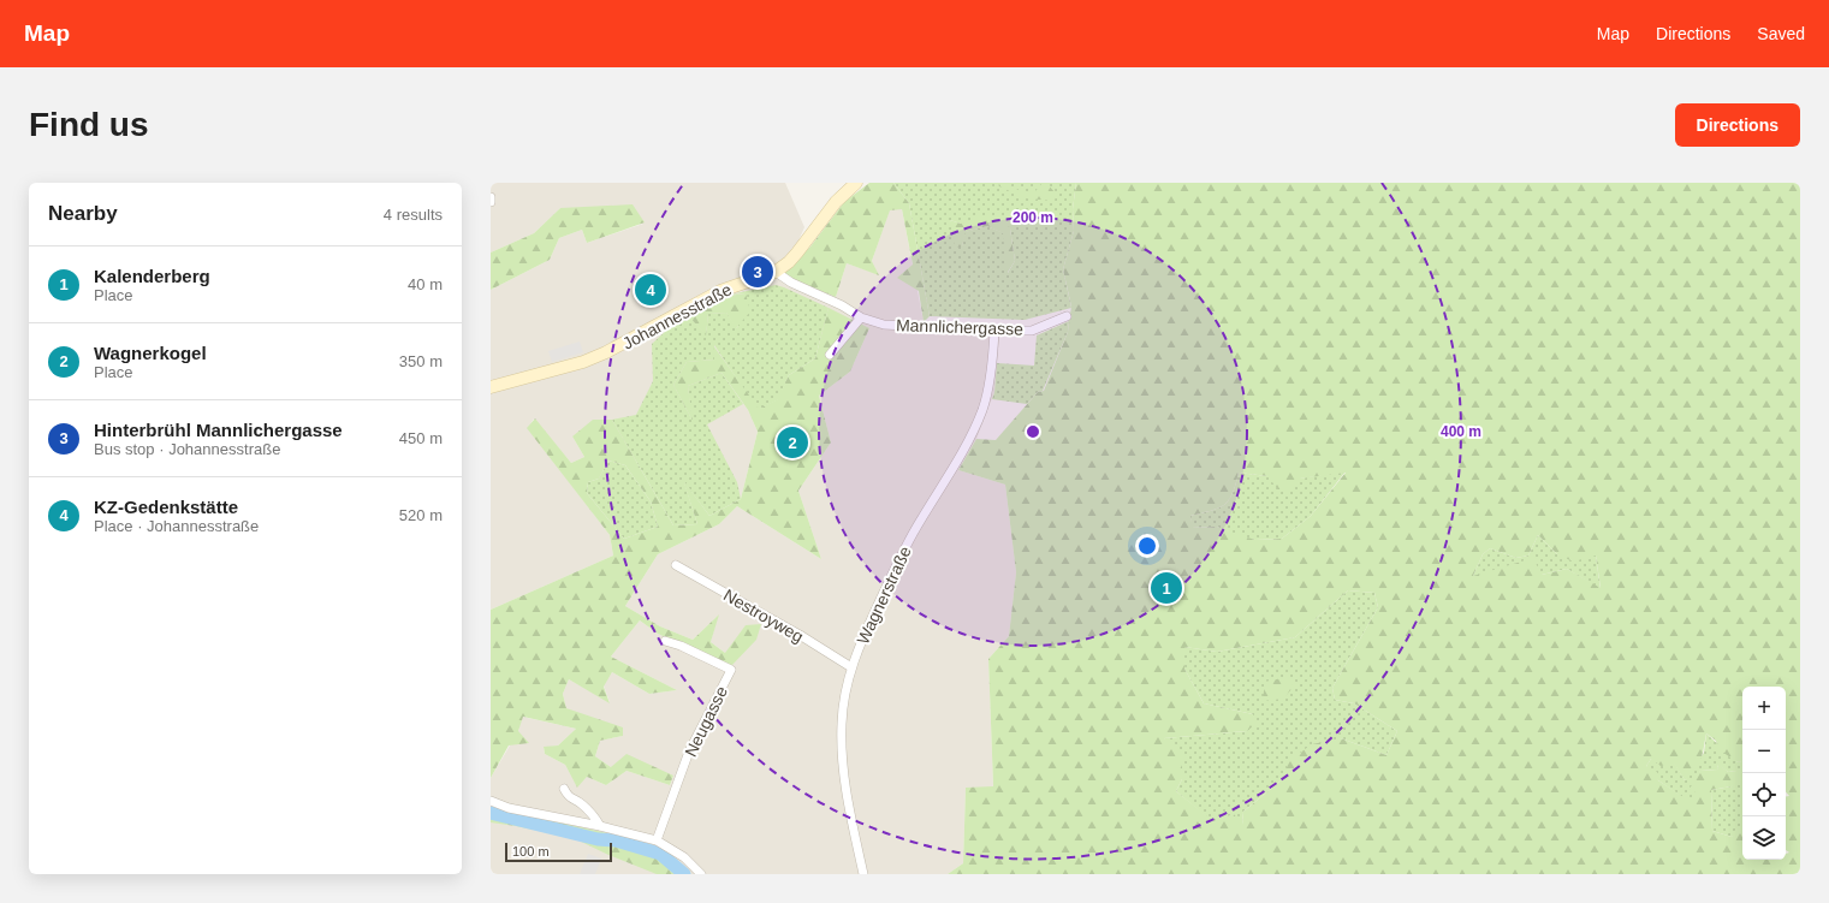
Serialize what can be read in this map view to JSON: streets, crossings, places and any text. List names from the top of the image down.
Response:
{
  "streets": {
    "main road": ["Johannesstraße"],
    "street": [
      "Mannlichergasse",
      "Wagnerstraße",
      "Nestroyweg",
      "Neugasse"
    ]
  },
  "crossings": [
    ["Johannesstraße", "Mannlichergasse"],
    ["Mannlichergasse", "Wagnerstraße"],
    ["Wagnerstraße", "Nestroyweg"]
  ],
  "scale_bar": "100 m",
  "page": {
    "header": "Map",
    "nav": ["Map", "Directions", "Saved"],
    "buttons": "Directions",
    "title": "Find us",
    "heading": ["Nearby", "4 results"],
    "list": [
      {
        "mark": "1",
        "name": "Kalenderberg",
        "note": "Place",
        "value": "40 m"
      },
      {
        "mark": "2",
        "name": "Wagnerkogel",
        "note": "Place",
        "value": "350 m"
      },
      {
        "mark": "3",
        "name": "Hinterbrühl Mannlichergasse",
        "note": "Bus stop · Johannesstraße",
        "value": "450 m"
      },
      {
        "mark": "4",
        "name": "KZ-Gedenkstätte",
        "note": "Place · Johannesstraße",
        "value": "520 m"
      }
    ],
    "pins": [
      "3",
      "4",
      "2",
      "1"
    ],
    "map_buttons": ["+", "−"],
    "scale": "100 m"
  },
  "rings": ["200 m", "400 m"]
}
